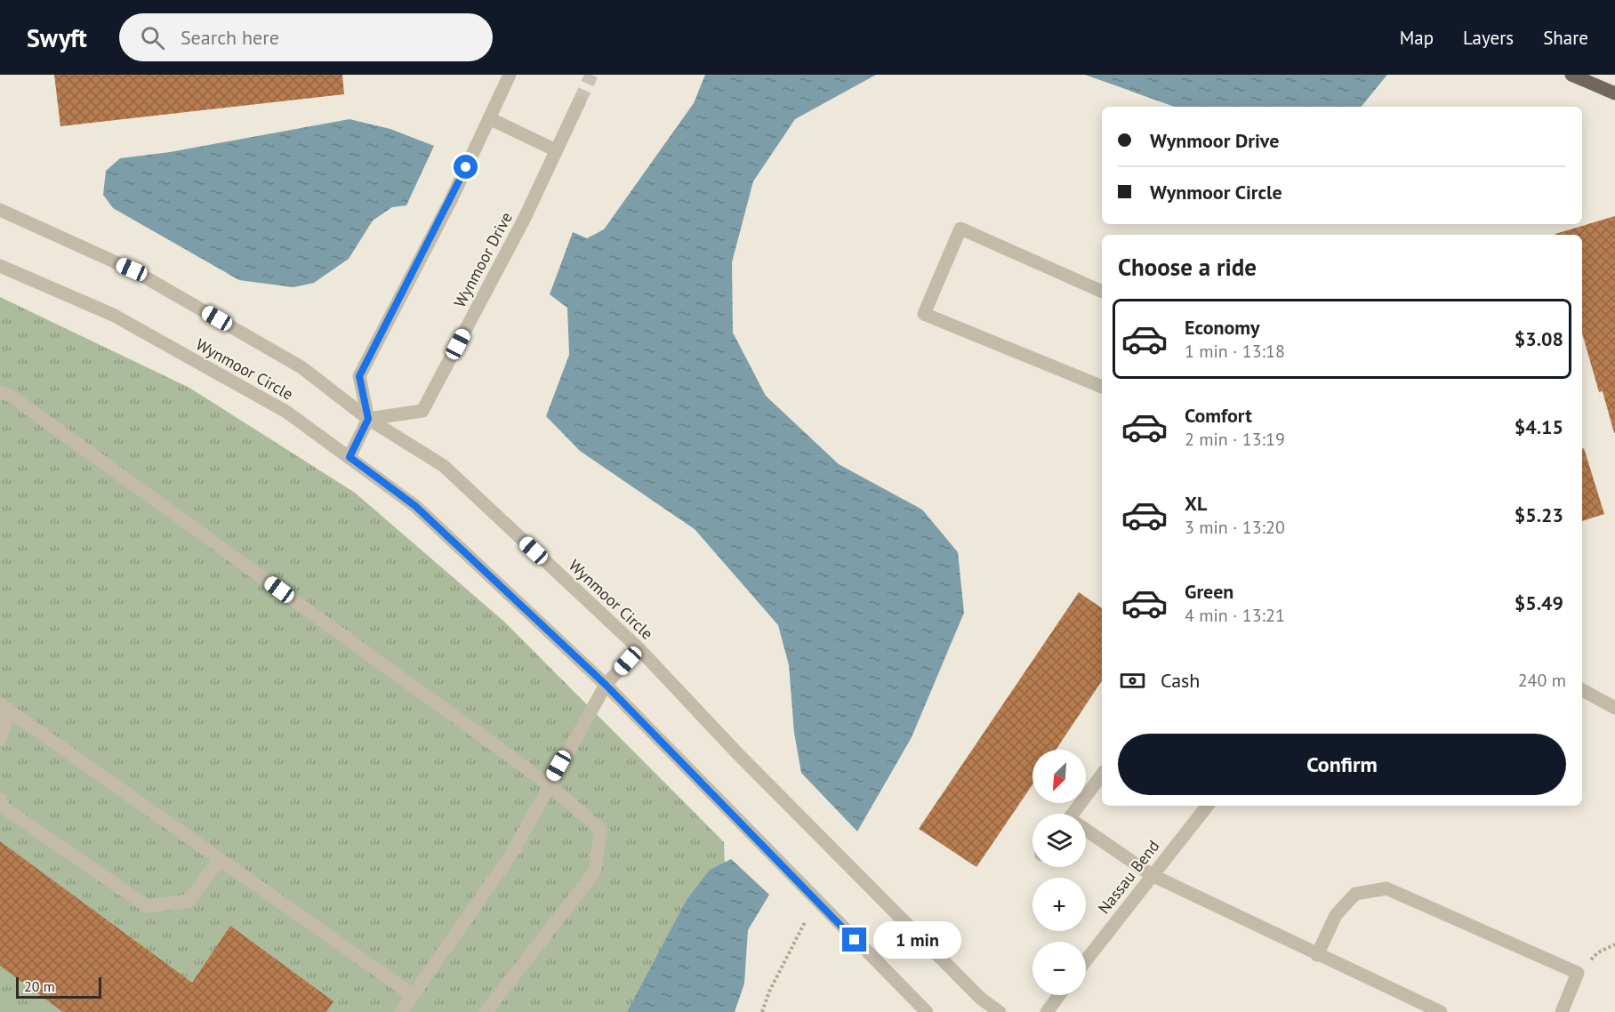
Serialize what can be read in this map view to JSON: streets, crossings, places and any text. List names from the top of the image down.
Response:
{
  "streets": {
    "street": ["Wynmoor Drive", "Wynmoor Circle", "Nassau Bend"]
  },
  "crossings": [
    ["Wynmoor Drive", "Wynmoor Circle"]
  ],
  "scale_bar": "20 m",
  "north": "bottom left",
  "page": {
    "header": "Swyft",
    "search": "Search here",
    "nav": ["Map", "Layers", "Share"],
    "banner": ["Wynmoor Drive", "Wynmoor Circle"],
    "heading": "Choose a ride",
    "list": [
      {
        "name": "Economy",
        "note": "1 min · 13:18",
        "value": "$3.08"
      },
      {
        "name": "Comfort",
        "note": "2 min · 13:19",
        "value": "$4.15"
      },
      {
        "name": "XL",
        "note": "3 min · 13:20",
        "value": "$5.23"
      },
      {
        "name": "Green",
        "note": "4 min · 13:21",
        "value": "$5.49"
      }
    ],
    "pay": ["Cash", "240 m"],
    "buttons": "Confirm",
    "map_buttons": ["+", "−"],
    "bubble": "1 min",
    "scale": "20 m"
  }
}
